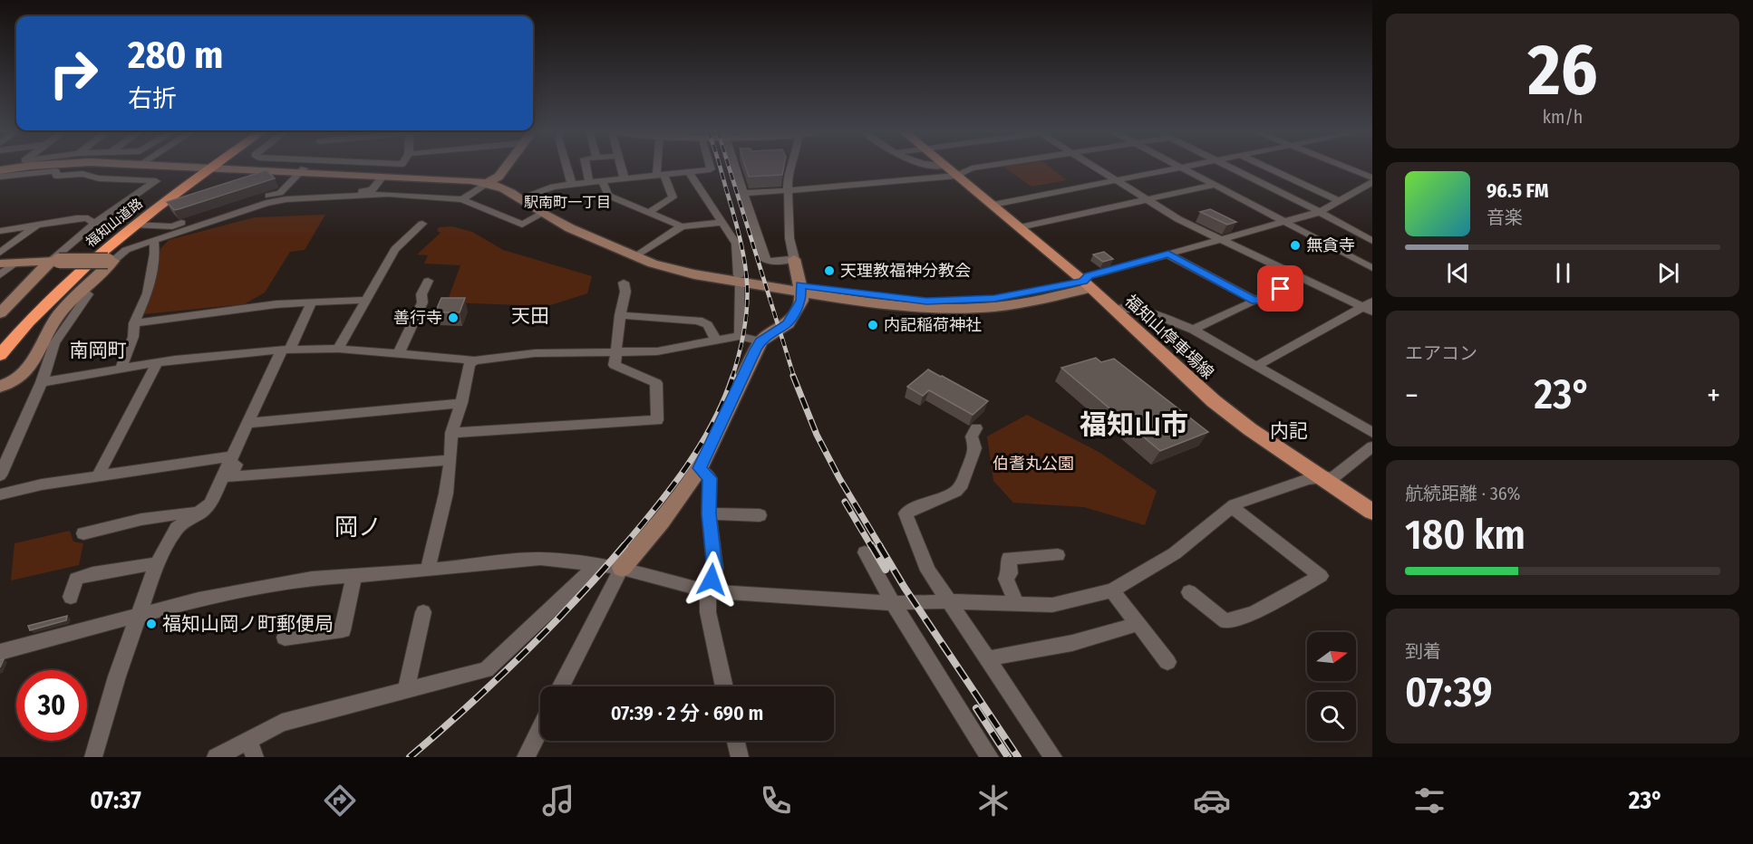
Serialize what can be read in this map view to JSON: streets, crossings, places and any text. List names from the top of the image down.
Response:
{
  "streets": {
    "highway": ["福知山道路"],
    "main road": ["福知山停車場線"]
  },
  "districts": [
    "駅南町一丁目",
    "天田",
    "南岡町",
    "福知山市",
    "内記",
    "岡ノ"
  ],
  "parks": ["伯耆丸公園"],
  "places": [
    "無貪寺",
    "天理教福神分教会",
    "善行寺",
    "内記稲荷神社",
    "福知山岡ノ町郵便局"
  ],
  "north": "right",
  "page": {
    "tile": [
      ["26", "km/h"],
      "エアコン",
      ["航続距離 · 36%", "180 km"],
      ["到着", "07:39"]
    ],
    "turn": ["280 m", "右折"],
    "song": ["96.5 FM", "音楽"],
    "heat": ["−", "23°", "+"],
    "limit": "30",
    "trip": "07:39 · 2 分 · 690 m",
    "tabs": ["07:37", "23°"]
  }
}
